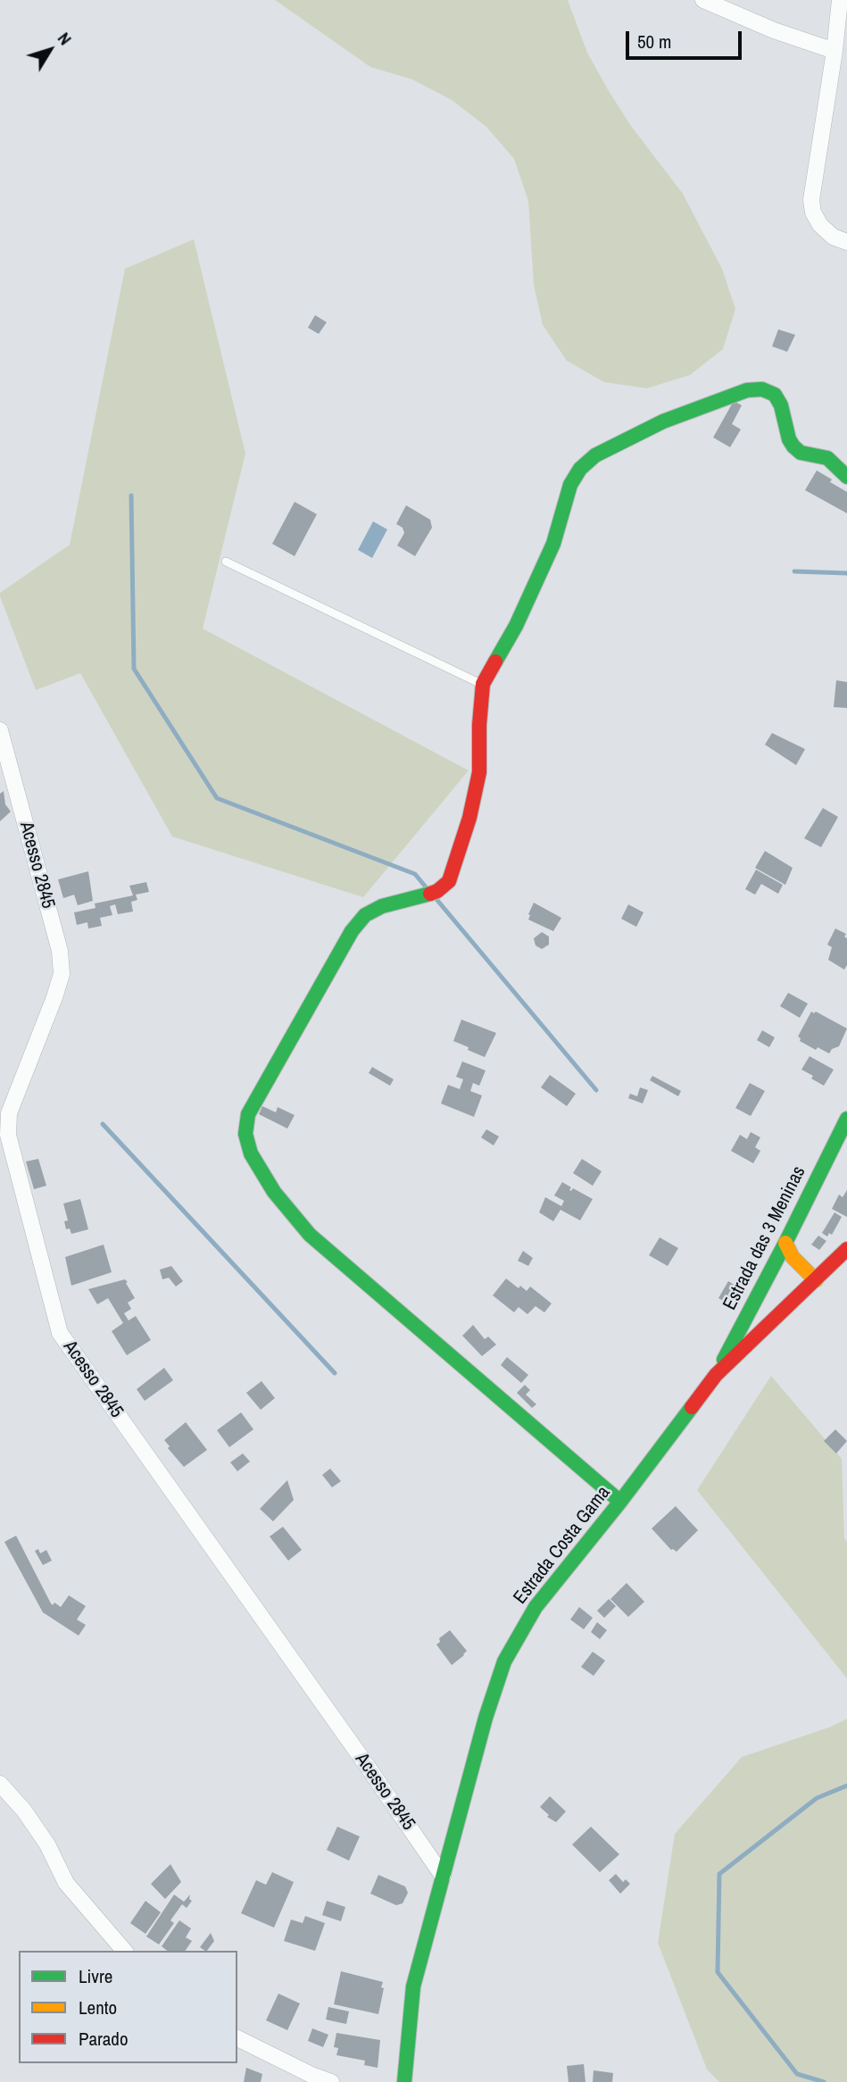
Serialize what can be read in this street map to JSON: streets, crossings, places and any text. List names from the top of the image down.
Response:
{
  "streets": {
    "street": ["Acesso 2845", "Estrada das 3 Meninas", "Estrada Costa Gama"]
  },
  "crossings": [
    ["Acesso 2845", "Estrada Costa Gama"],
    ["Estrada das 3 Meninas", "Estrada Costa Gama"]
  ],
  "legend": ["Livre", "Lento", "Parado"],
  "scale_bar": "50 m",
  "north": "top right"
}
